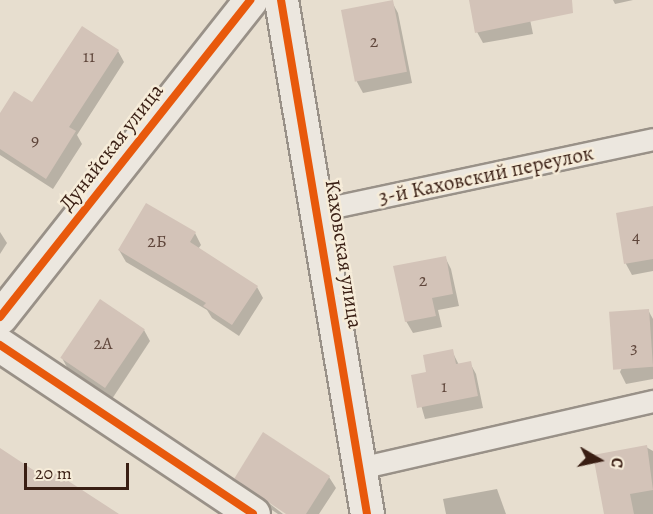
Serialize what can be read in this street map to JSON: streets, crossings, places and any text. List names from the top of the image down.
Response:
{
  "streets": {
    "street": ["Дунайская улица", "Каховская улица"],
    "lane": ["3-й Каховский переулок"]
  },
  "crossings": [
    ["3-й Каховский переулок", "Каховская улица"]
  ],
  "house_numbers": [
    "2",
    "11",
    "9",
    "4",
    "2Б",
    "2",
    "2А",
    "3",
    "1"
  ],
  "scale_bar": "20 m",
  "north": "right"
}
